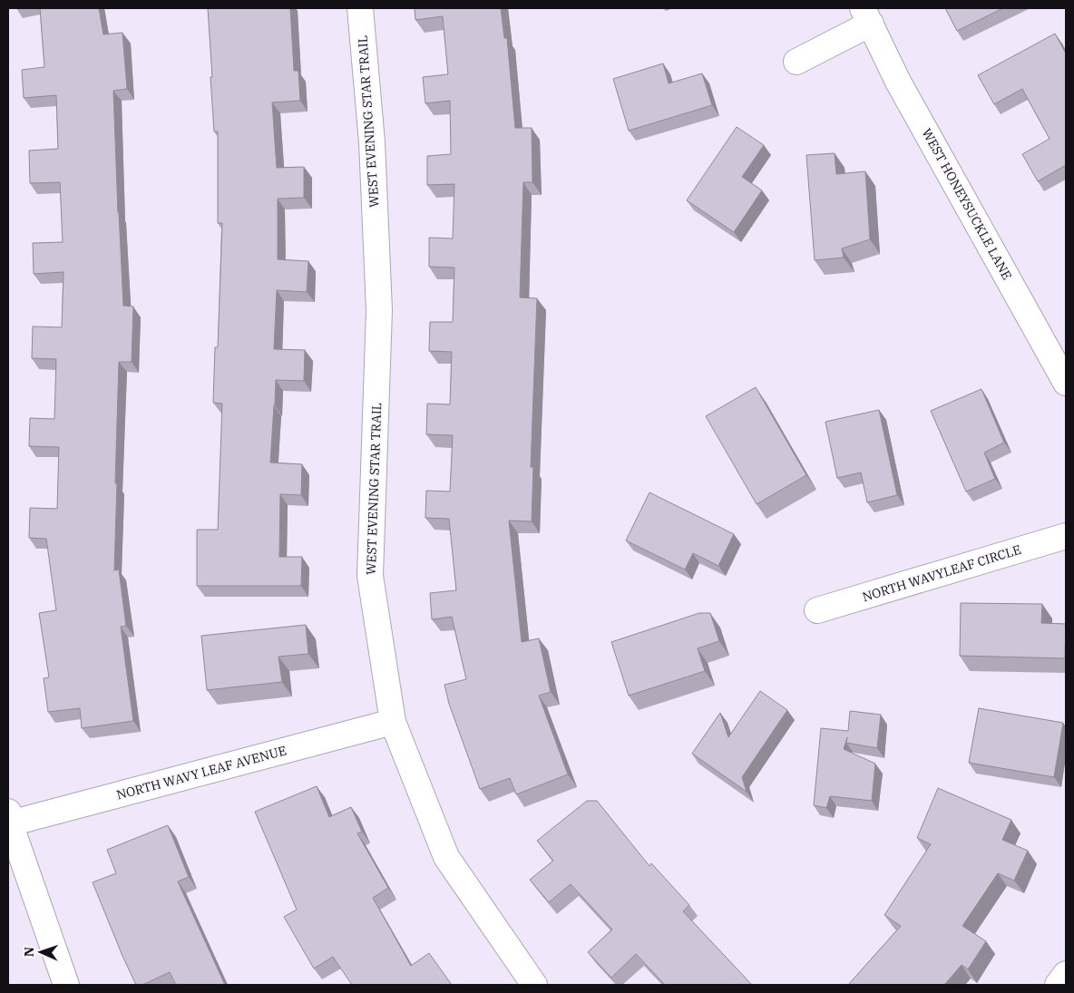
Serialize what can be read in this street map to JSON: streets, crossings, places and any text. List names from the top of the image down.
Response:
{
  "streets": {
    "street": [
      "WEST EVENING STAR TRAIL",
      "WEST HONEYSUCKLE LANE",
      "NORTH WAVYLEAF CIRCLE",
      "NORTH WAVY LEAF AVENUE"
    ]
  },
  "crossings": [
    ["WEST EVENING STAR TRAIL", "NORTH WAVY LEAF AVENUE"]
  ],
  "north": "left"
}
